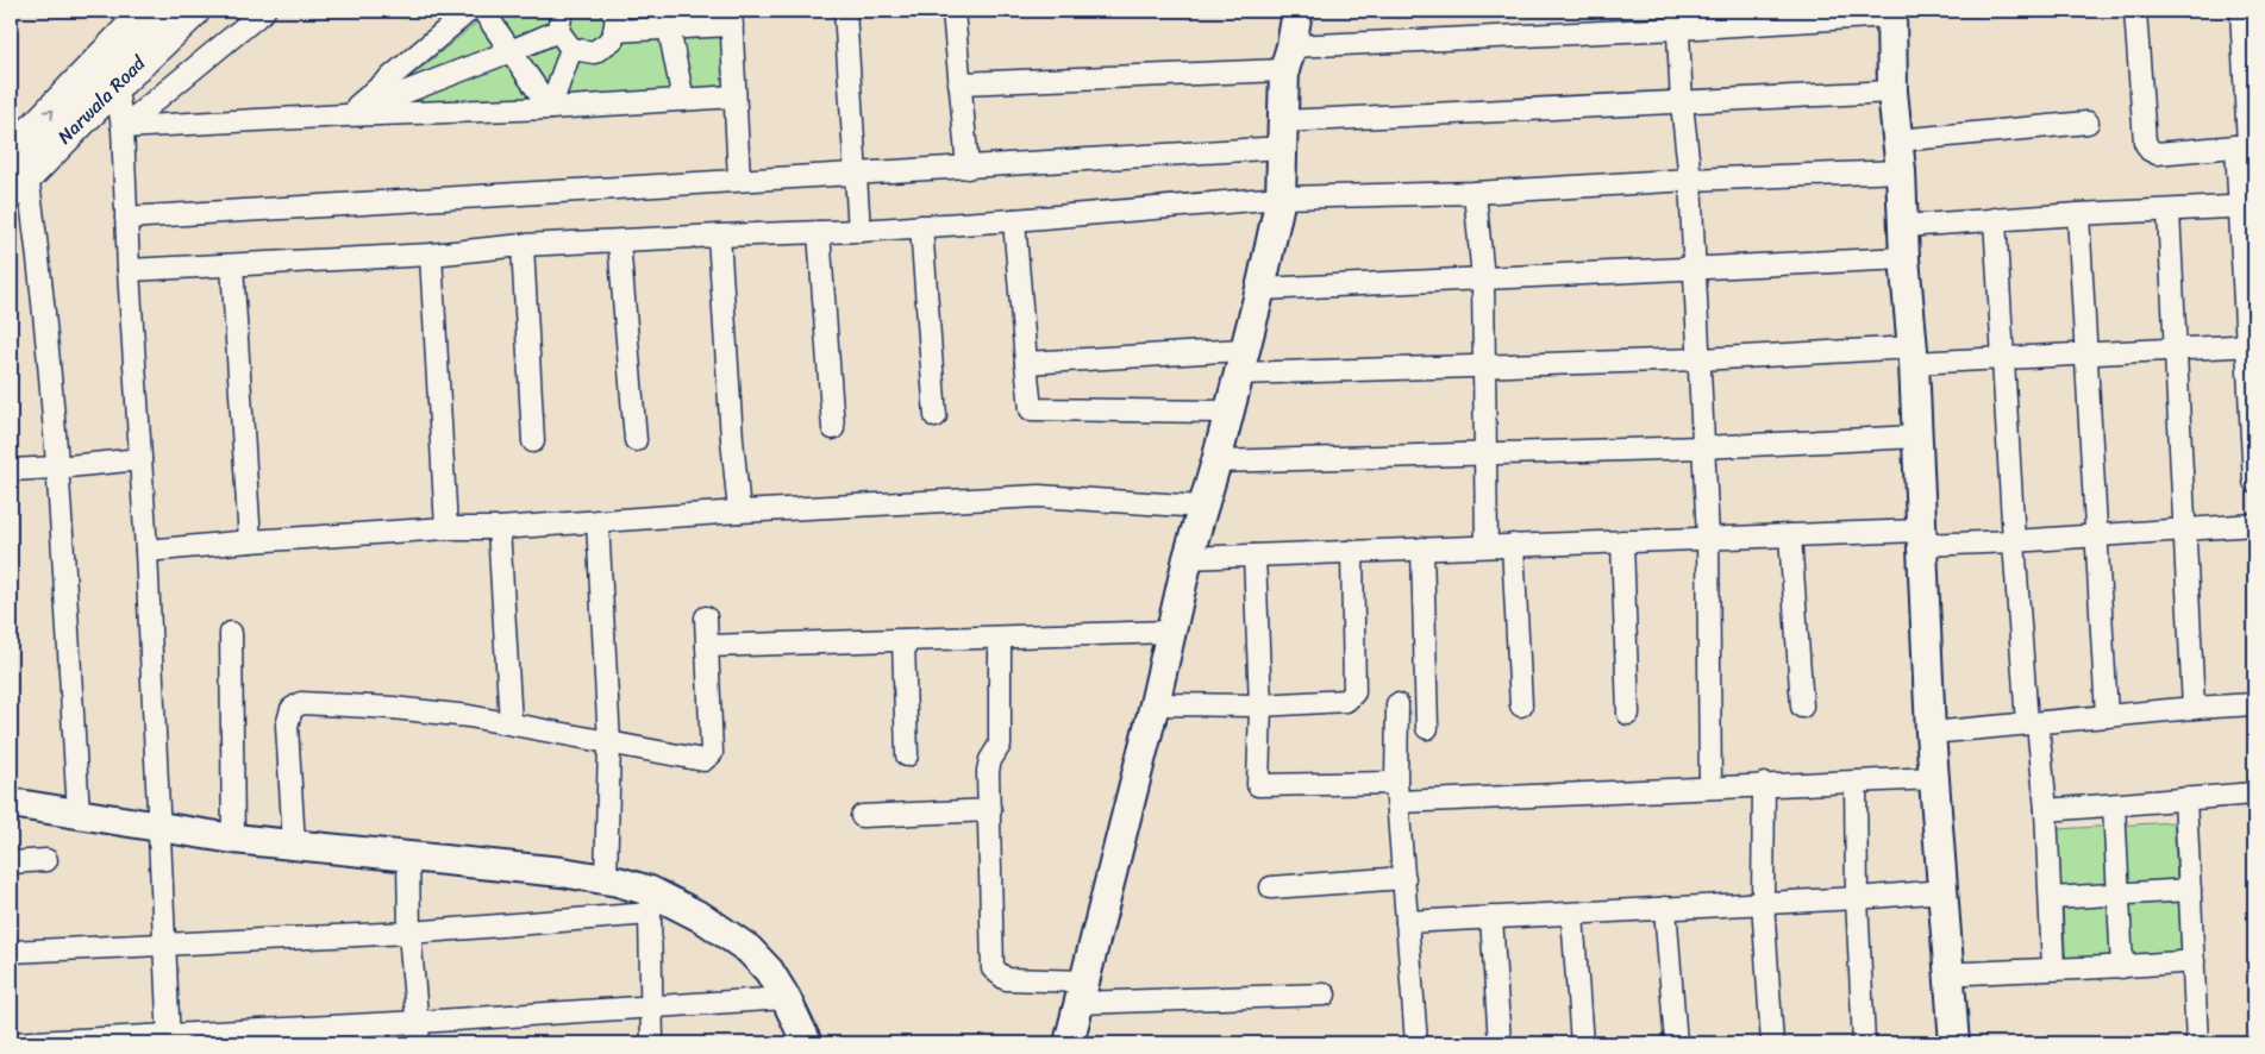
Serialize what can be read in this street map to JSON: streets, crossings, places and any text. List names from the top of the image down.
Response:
{
  "streets": {
    "main road": ["Narwala Road"]
  }
}
